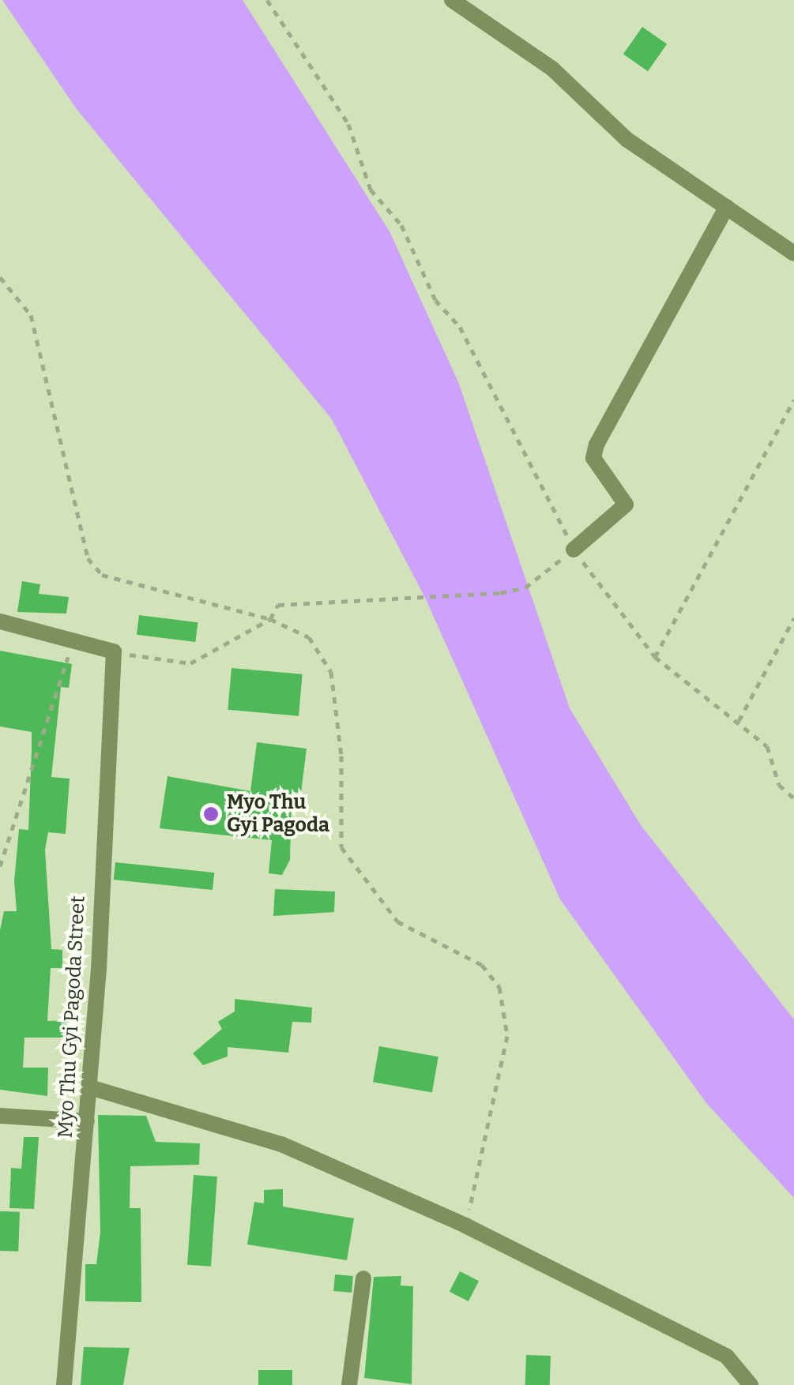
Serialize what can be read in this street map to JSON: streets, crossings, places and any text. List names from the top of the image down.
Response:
{
  "streets": {
    "street": ["Myo Thu Gyi Pagoda Street"]
  },
  "places": ["Myo Thu Gyi Pagoda"]
}
